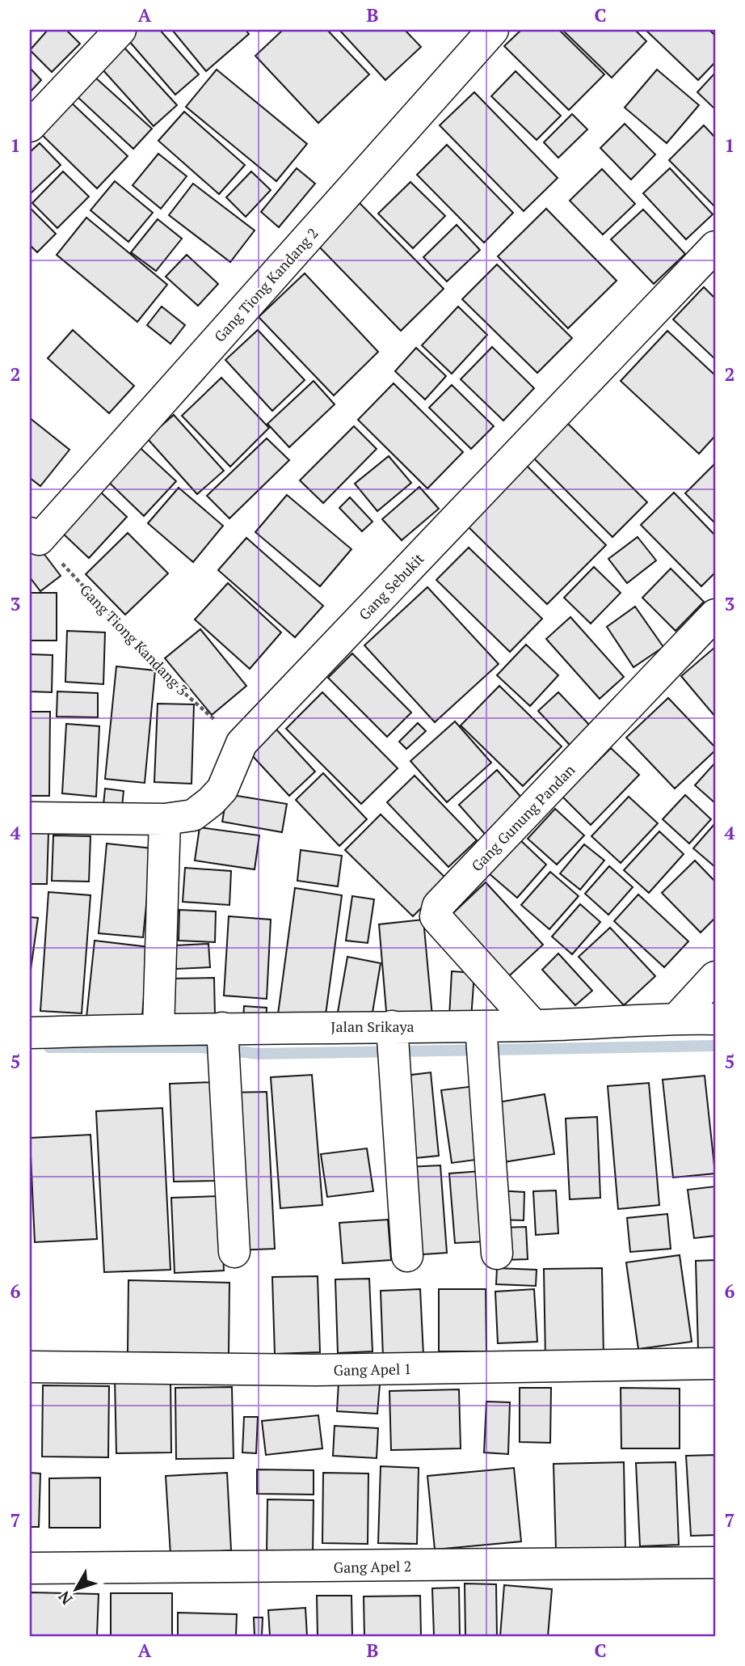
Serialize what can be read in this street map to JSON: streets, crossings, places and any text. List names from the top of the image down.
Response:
{
  "streets": {
    "street": [
      "Gang Tiong Kandang 2",
      "Gang Sebukit",
      "Gang Gunung Pandan",
      "Jalan Srikaya",
      "Gang Apel 1",
      "Gang Apel 2"
    ],
    "path": ["Gang Tiong Kandang 3"]
  },
  "crossings": [
    ["Gang Tiong Kandang 2", "Gang Tiong Kandang 3"],
    ["Gang Sebukit", "Gang Tiong Kandang 3"],
    ["Gang Gunung Pandan", "Jalan Srikaya"]
  ],
  "north": "bottom left",
  "grid": {
    "columns": ["A", "B", "C"],
    "rows": [
      "1",
      "2",
      "3",
      "4",
      "5",
      "6",
      "7"
    ]
  }
}
